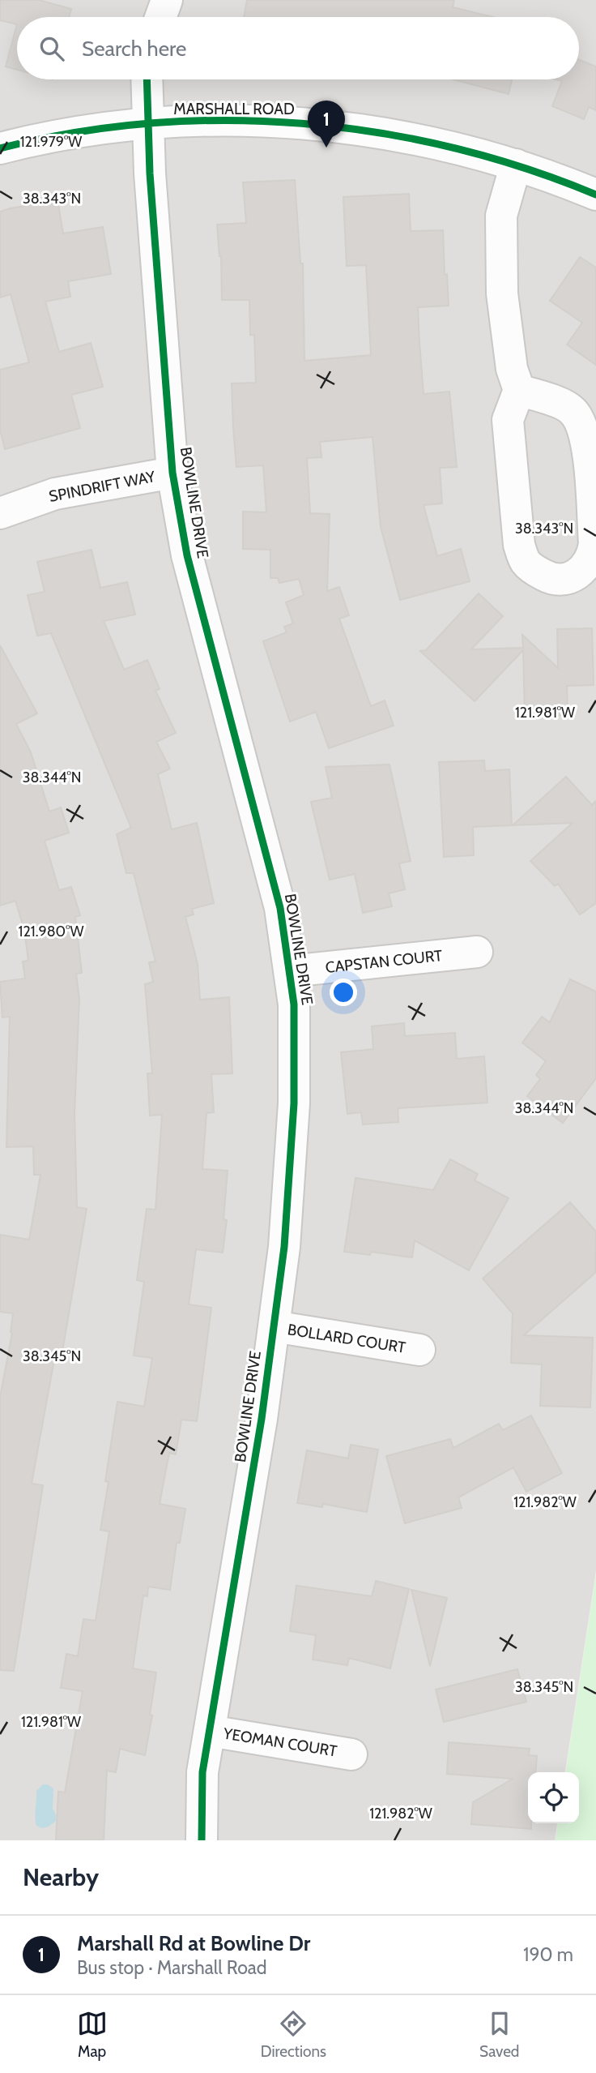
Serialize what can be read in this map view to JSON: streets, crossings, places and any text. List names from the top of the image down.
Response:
{
  "streets": {
    "street": [
      "MARSHALL ROAD",
      "SPINDRIFT WAY",
      "BOWLINE DRIVE",
      "CAPSTAN COURT",
      "BOLLARD COURT",
      "YEOMAN COURT"
    ]
  },
  "crossings": [
    ["MARSHALL ROAD", "BOWLINE DRIVE"],
    ["SPINDRIFT WAY", "BOWLINE DRIVE"],
    ["BOWLINE DRIVE", "CAPSTAN COURT"],
    ["BOWLINE DRIVE", "BOLLARD COURT"],
    ["BOWLINE DRIVE", "YEOMAN COURT"]
  ],
  "page": {
    "search": "Search here",
    "pins": "1",
    "heading": "Nearby",
    "list": [
      {
        "mark": "1",
        "name": "Marshall Rd at Bowline Dr",
        "note": "Bus stop · Marshall Road",
        "value": "190 m"
      }
    ],
    "nav": ["Map", "Directions", "Saved"]
  },
  "coordinates": [
    "121.979°W",
    "38.343°N",
    "121.981°W",
    "38.344°N",
    "121.980°W",
    "38.345°N",
    "121.982°W"
  ]
}
